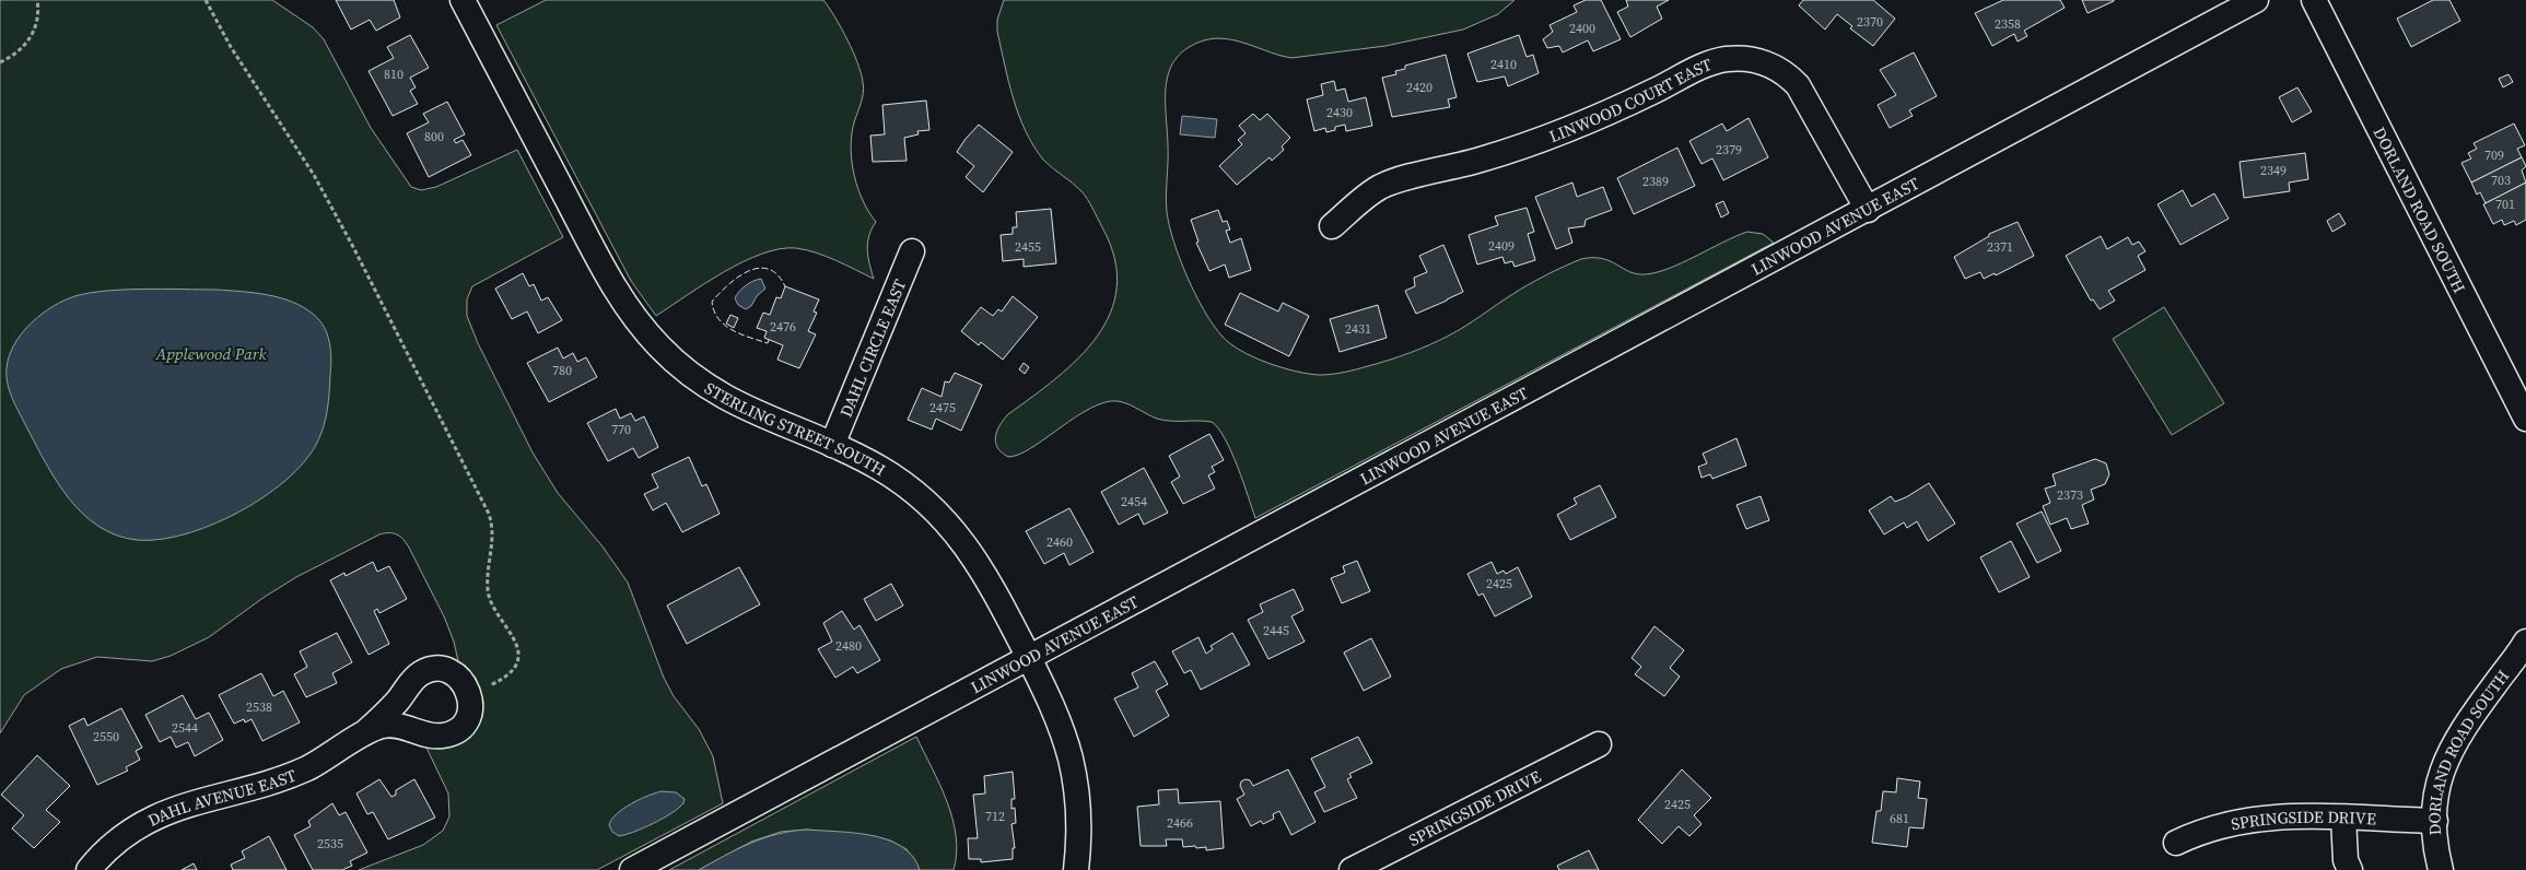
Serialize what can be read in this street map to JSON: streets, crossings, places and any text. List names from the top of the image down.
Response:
{
  "streets": {
    "street": [
      "LINWOOD COURT EAST",
      "DORLAND ROAD SOUTH",
      "LINWOOD AVENUE EAST",
      "DAHL CIRCLE EAST",
      "STERLING STREET SOUTH",
      "DAHL AVENUE EAST",
      "SPRINGSIDE DRIVE"
    ]
  },
  "crossings": [
    ["LINWOOD COURT EAST", "LINWOOD AVENUE EAST"],
    ["DORLAND ROAD SOUTH", "SPRINGSIDE DRIVE"],
    ["LINWOOD AVENUE EAST", "STERLING STREET SOUTH"],
    ["DAHL CIRCLE EAST", "STERLING STREET SOUTH"]
  ],
  "parks": ["Applewood Park"],
  "house_numbers": [
    "2370",
    "2358",
    "2400",
    "2410",
    "810",
    "2420",
    "2430",
    "800",
    "2379",
    "709",
    "2349",
    "703",
    "2389",
    "701",
    "2409",
    "2455",
    "2371",
    "2476",
    "2431",
    "780",
    "2475",
    "770",
    "2373",
    "2454",
    "2460",
    "2425",
    "2445",
    "2480",
    "2538",
    "2544",
    "2550",
    "2425",
    "712",
    "681",
    "2466",
    "2535"
  ]
}
